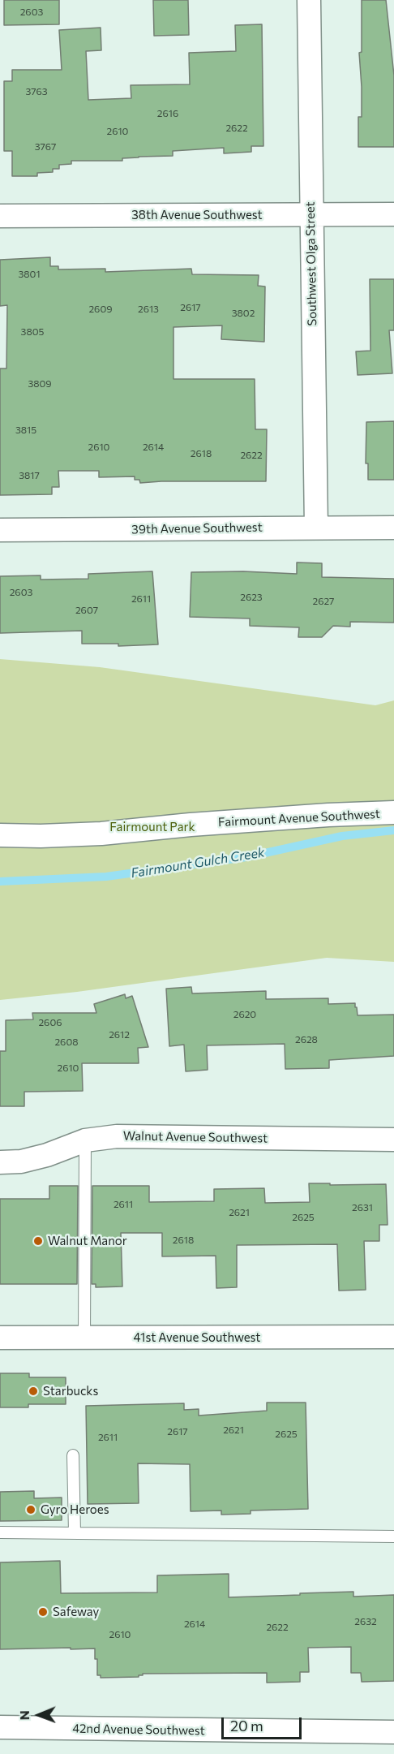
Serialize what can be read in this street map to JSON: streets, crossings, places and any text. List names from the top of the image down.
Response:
{
  "streets": {
    "street": [
      "38th Avenue Southwest",
      "Southwest Olga Street",
      "39th Avenue Southwest",
      "Fairmount Avenue Southwest",
      "Walnut Avenue Southwest",
      "41st Avenue Southwest",
      "42nd Avenue Southwest"
    ]
  },
  "crossings": [
    ["38th Avenue Southwest", "Southwest Olga Street"],
    ["Southwest Olga Street", "39th Avenue Southwest"]
  ],
  "water": ["Fairmount Gulch Creek"],
  "parks": ["Fairmount Park"],
  "places": [
    "Walnut Manor",
    "Starbucks",
    "Gyro Heroes",
    "Safeway"
  ],
  "house_numbers": [
    "2603",
    "3763",
    "2616",
    "2622",
    "2610",
    "3767",
    "3801",
    "2617",
    "2609",
    "2613",
    "3802",
    "3805",
    "3809",
    "3815",
    "2610",
    "2614",
    "2618",
    "2622",
    "3817",
    "2603",
    "2623",
    "2611",
    "2627",
    "2607",
    "2620",
    "2606",
    "2612",
    "2628",
    "2608",
    "2610",
    "2611",
    "2631",
    "2621",
    "2625",
    "2618",
    "2621",
    "2617",
    "2625",
    "2611",
    "2632",
    "2614",
    "2622",
    "2610"
  ],
  "scale_bar": "20 m",
  "north": "left"
}
